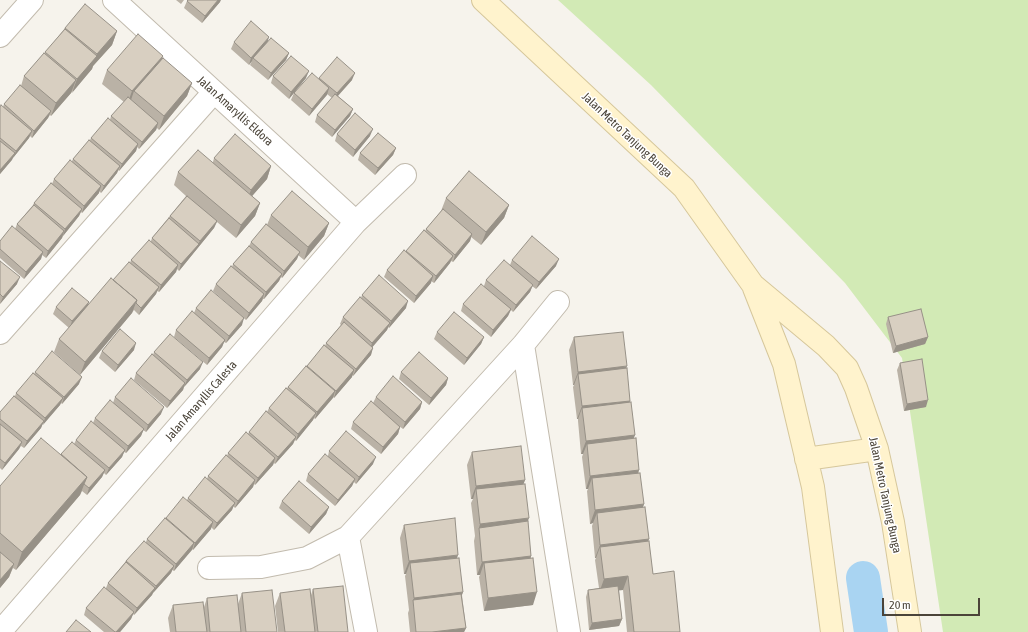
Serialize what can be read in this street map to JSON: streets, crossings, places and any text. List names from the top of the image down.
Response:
{
  "streets": {
    "main road": ["Jalan Metro Tanjung Bunga"],
    "street": ["Jalan Amaryllis Eldora", "Jalan Amaryllis Calesta"]
  },
  "crossings": [
    ["Jalan Amaryllis Eldora", "Jalan Amaryllis Calesta"]
  ],
  "scale_bar": "20 m"
}
